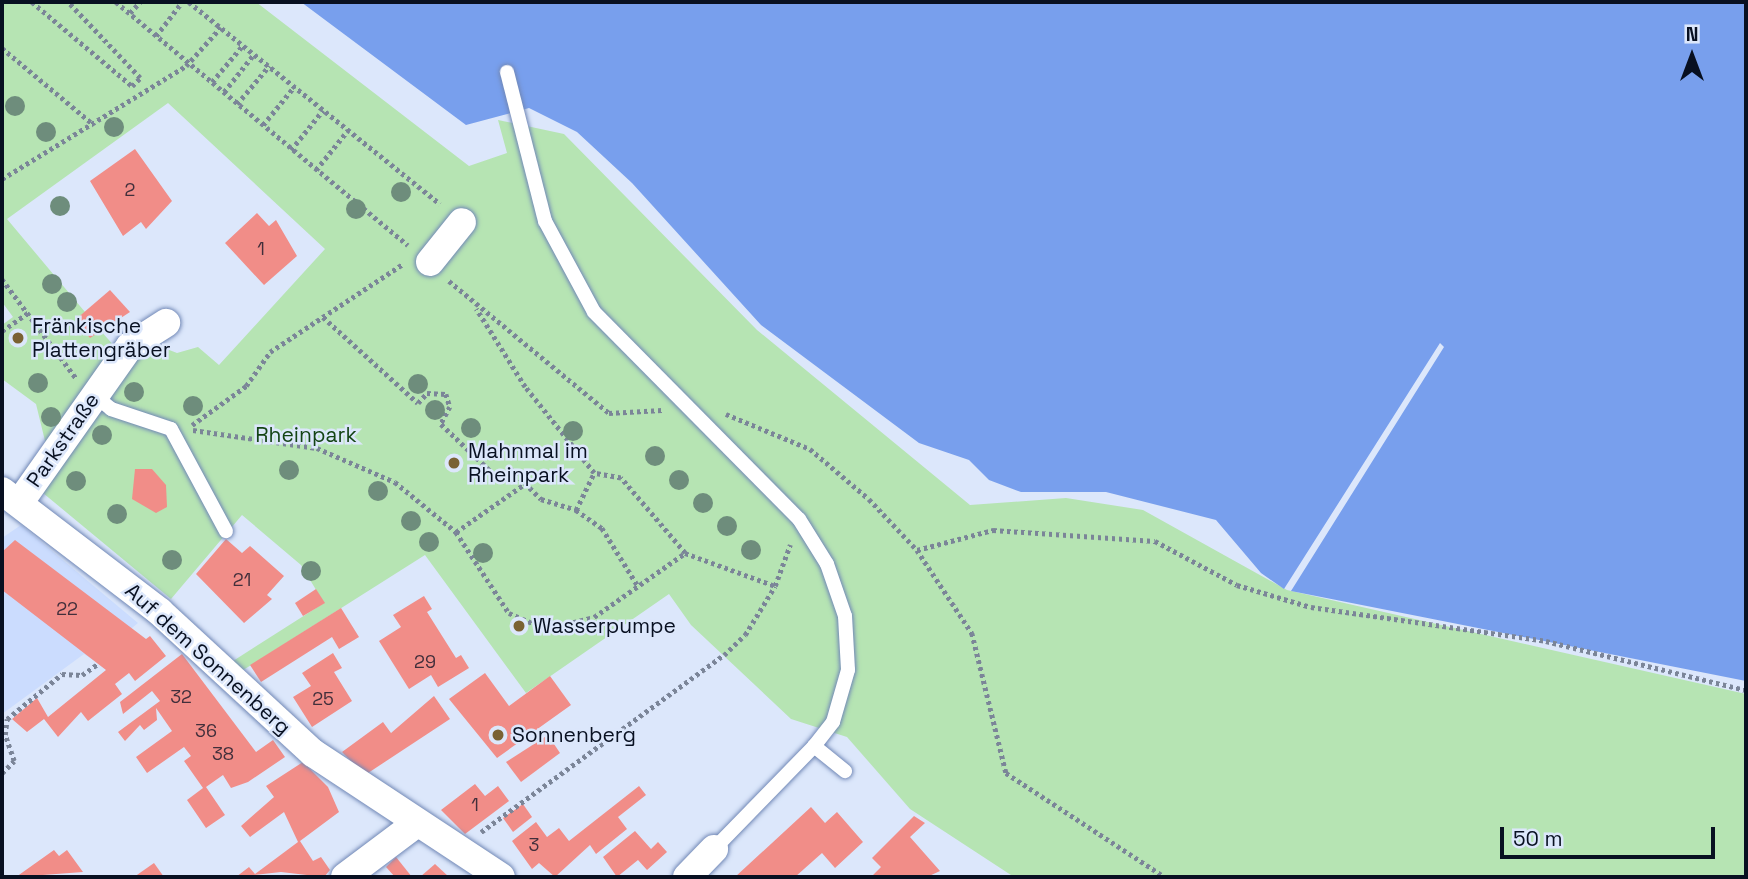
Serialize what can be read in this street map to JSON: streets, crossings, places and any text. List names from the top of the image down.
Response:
{
  "streets": {
    "street": ["Parkstraße", "Auf dem Sonnenberg"]
  },
  "crossings": [
    ["Parkstraße", "Auf dem Sonnenberg"]
  ],
  "parks": ["Rheinpark"],
  "places": [
    "Fränkische Plattengräber",
    "Mahnmal im Rheinpark",
    "Wasserpumpe",
    "Sonnenberg"
  ],
  "house_numbers": [
    "2",
    "1",
    "21",
    "22",
    "29",
    "32",
    "25",
    "36",
    "38",
    "1",
    "3"
  ],
  "scale_bar": "50 m",
  "north": "top"
}
